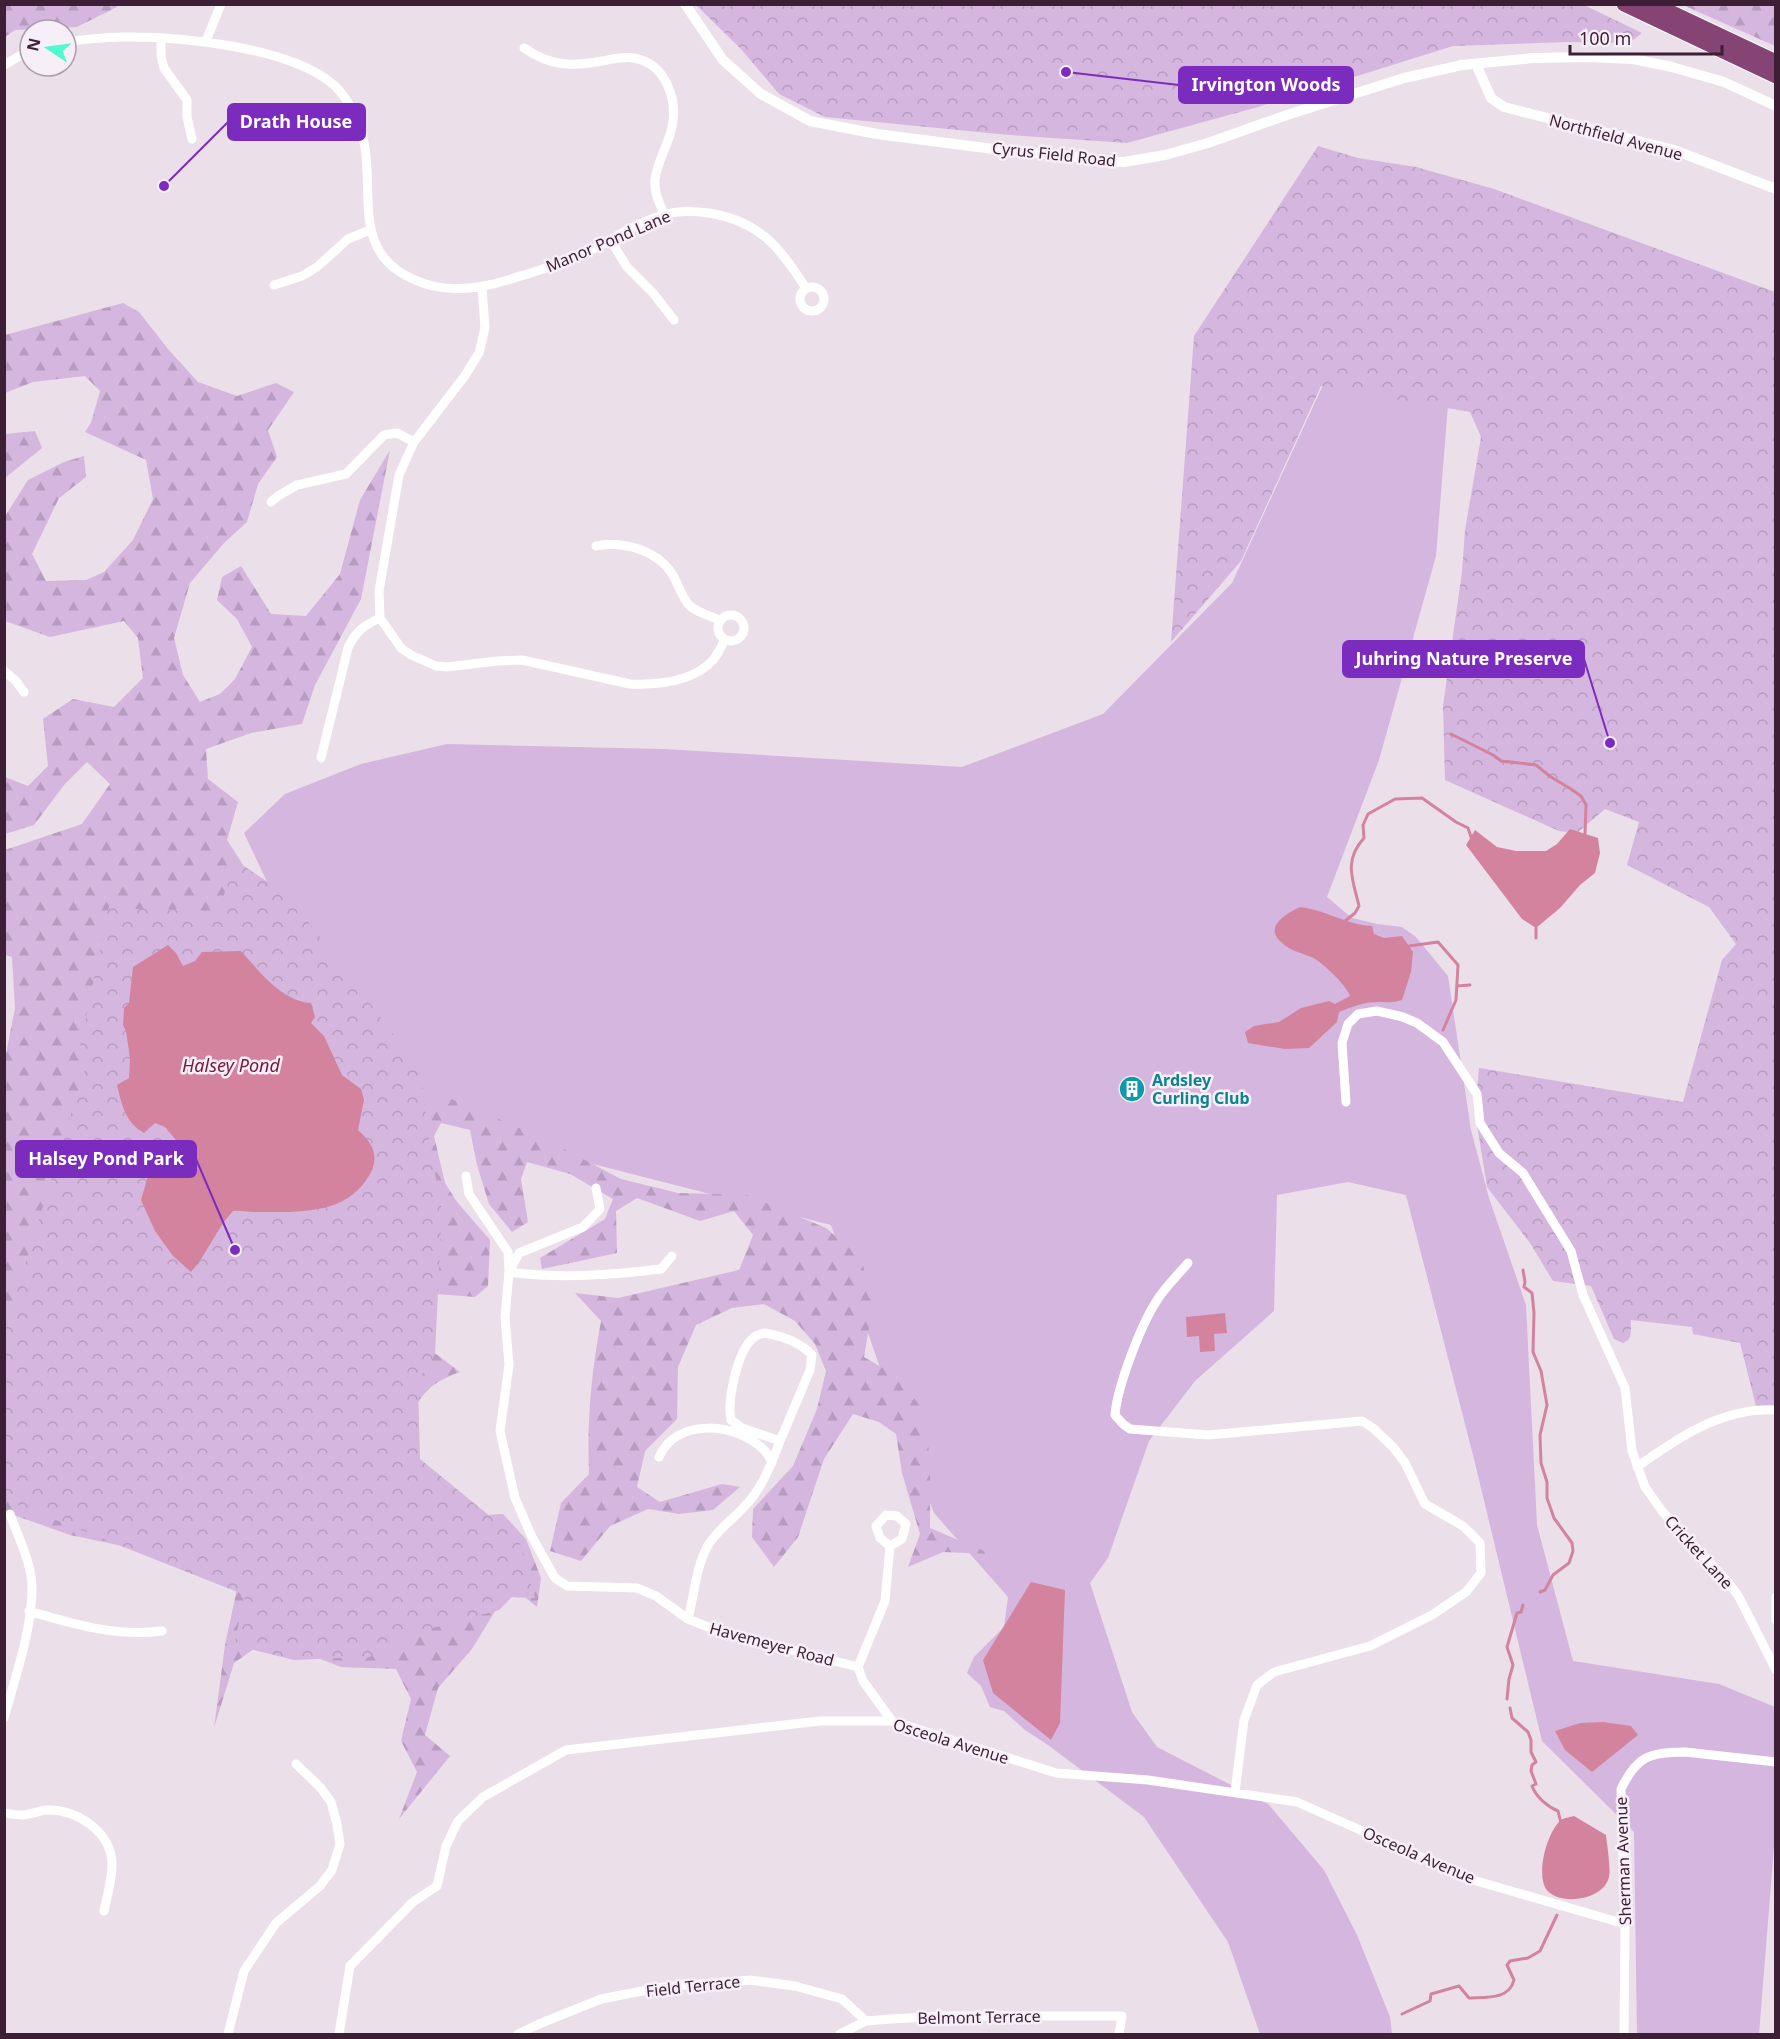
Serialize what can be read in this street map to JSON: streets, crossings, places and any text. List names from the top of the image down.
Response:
{
  "streets": {
    "street": [
      "Northfield Avenue",
      "Cyrus Field Road",
      "Manor Pond Lane",
      "Cricket Lane",
      "Havemeyer Road",
      "Osceola Avenue",
      "Sherman Avenue",
      "Field Terrace",
      "Belmont Terrace"
    ]
  },
  "crossings": [
    ["Northfield Avenue", "Cyrus Field Road"],
    ["Osceola Avenue", "Sherman Avenue"],
    ["Field Terrace", "Belmont Terrace"]
  ],
  "water": ["Halsey Pond"],
  "places": {
    "other": [
      "Irvington Woods",
      "Drath House",
      "Juhring Nature Preserve",
      "Halsey Pond Park"
    ],
    "building": ["Ardsley Curling Club"]
  },
  "scale_bar": "100 m",
  "north": "left"
}
